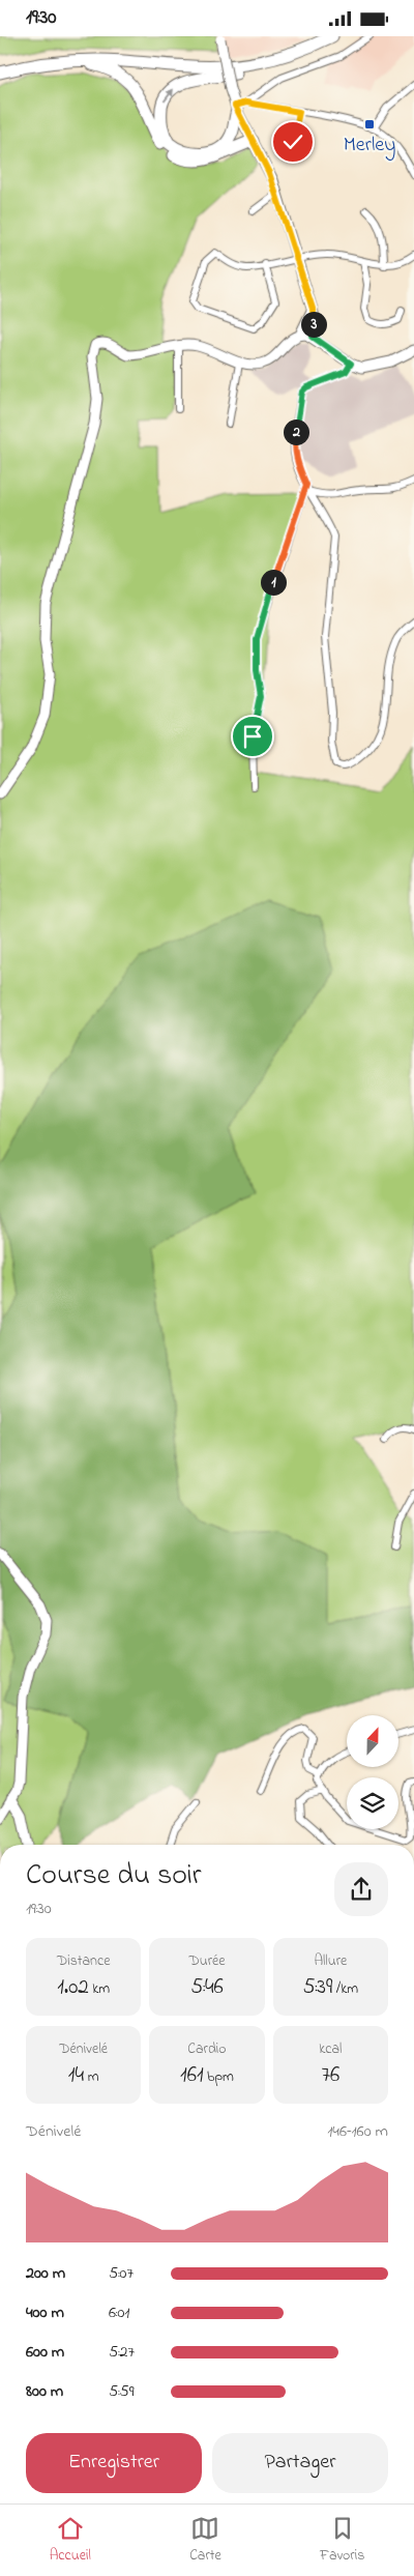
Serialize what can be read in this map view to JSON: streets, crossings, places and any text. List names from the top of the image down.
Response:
{
  "places": {
    "transit": ["Merley"]
  },
  "north": "top",
  "page": {
    "status": "19:30",
    "pins": ["3", "2", "1"],
    "heading": ["Course du soir", "19:30"],
    "stats": [
      ["Distance", "1.02 km"],
      ["Durée", "5:46"],
      ["Allure", "5:39 /km"],
      ["Dénivelé", "14 m"],
      ["Cardio", "161 bpm"],
      ["kcal", "76"]
    ],
    "chart": ["Dénivelé", "146–160 m"],
    "list": [
      {
        "name": "200 m",
        "note": "5:07"
      },
      {
        "name": "400 m",
        "note": "6:01"
      },
      {
        "name": "600 m",
        "note": "5:27"
      },
      {
        "name": "800 m",
        "note": "5:59"
      }
    ],
    "buttons": ["Enregistrer", "Partager"],
    "tabs": ["Accueil", "Carte", "Favoris"]
  }
}
